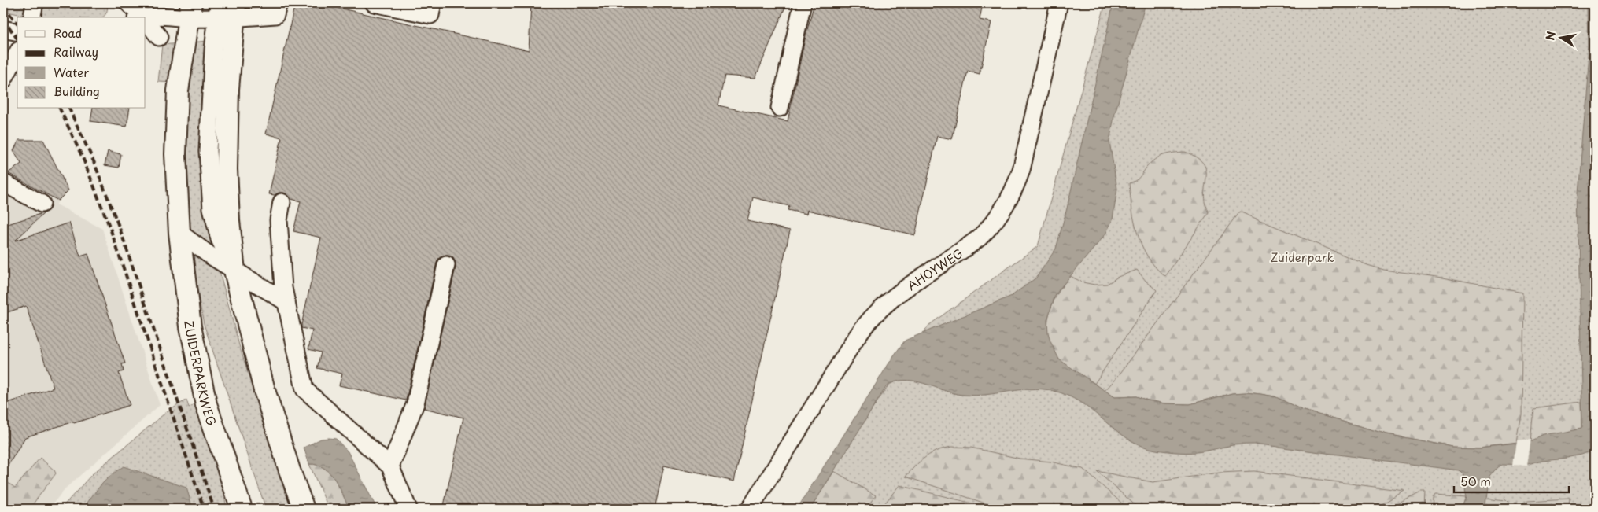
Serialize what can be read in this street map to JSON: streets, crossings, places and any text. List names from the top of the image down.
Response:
{
  "streets": {
    "main road": ["ZUIDERPARKWEG"],
    "street": ["AHOYWEG"]
  },
  "parks": ["Zuiderpark"],
  "legend": [
    "Road",
    "Railway",
    "Water",
    "Building"
  ],
  "scale_bar": "50 m",
  "north": "left"
}
